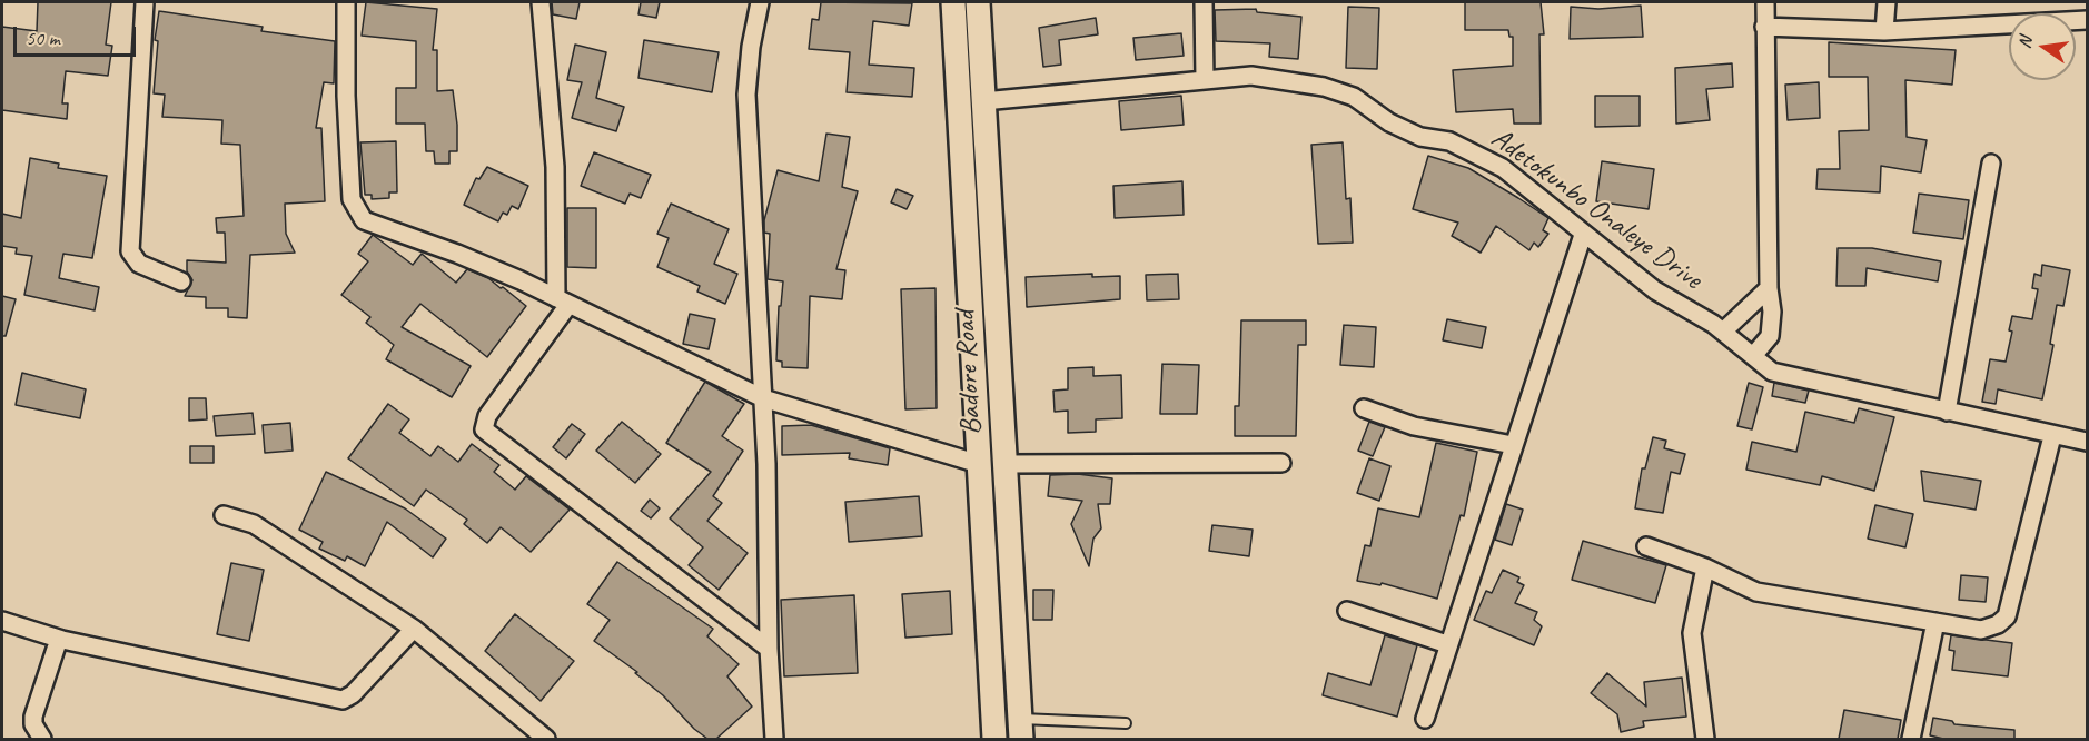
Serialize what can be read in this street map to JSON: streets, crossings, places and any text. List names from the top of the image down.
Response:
{
  "streets": {
    "main road": ["Badore Road"],
    "street": ["Adetokunbo Onaleye Drive"]
  },
  "crossings": [
    ["Adetokunbo Onaleye Drive", "Badore Road"]
  ],
  "scale_bar": "50 m",
  "north": "left"
}
